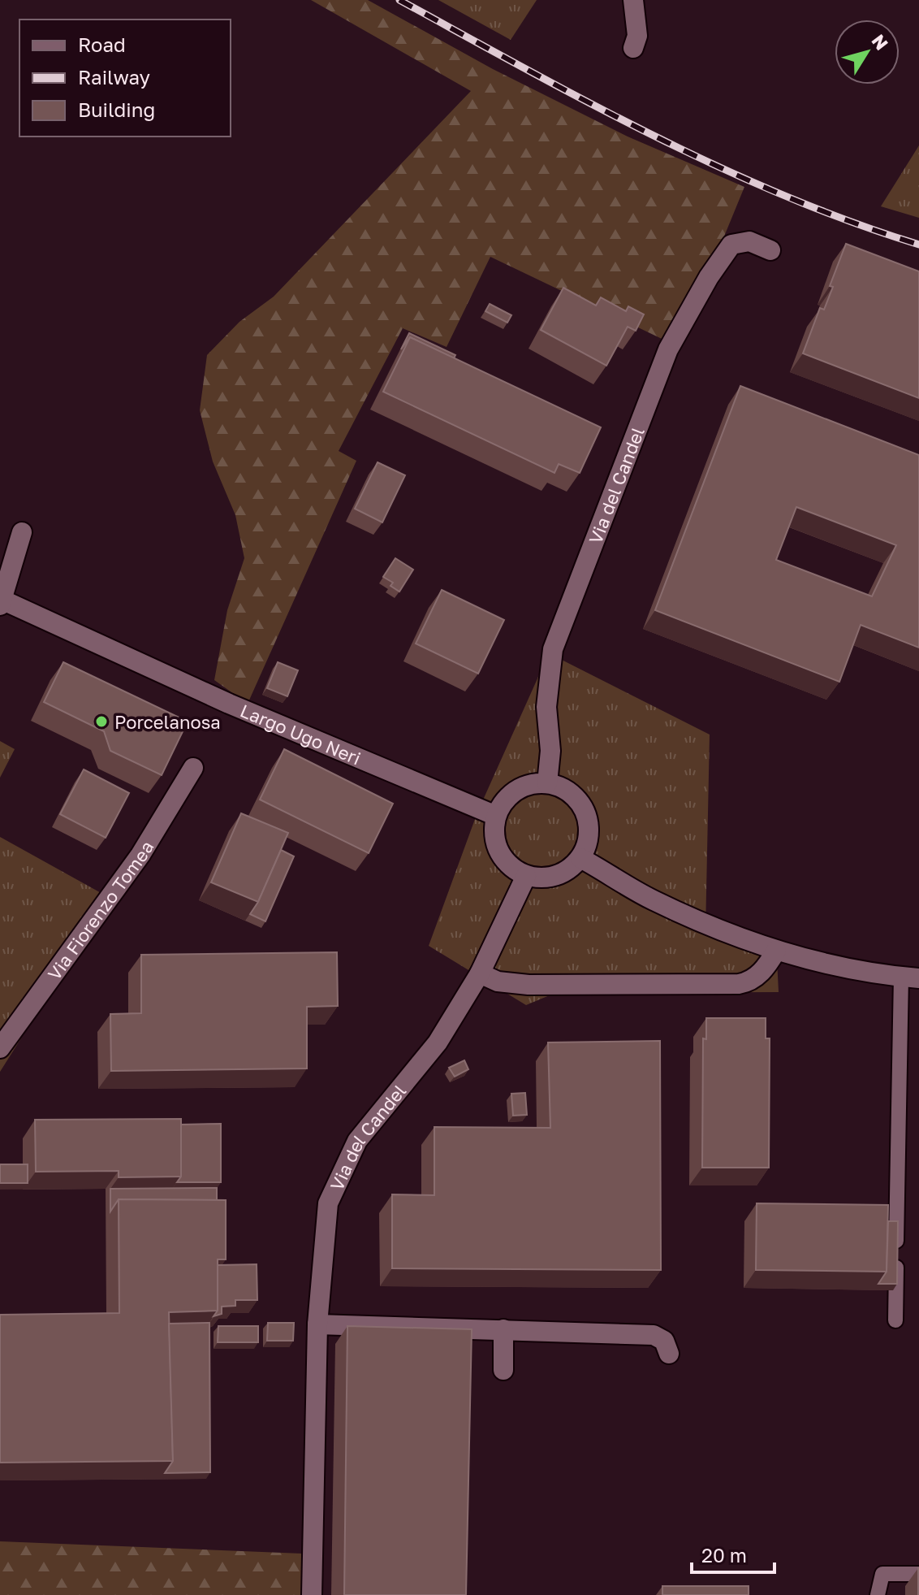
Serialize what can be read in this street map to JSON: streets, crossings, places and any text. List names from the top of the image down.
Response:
{
  "streets": {
    "street": ["Via del Candel", "Largo Ugo Neri", "Via Fiorenzo Tomea"]
  },
  "crossings": [
    ["Via del Candel", "Largo Ugo Neri"]
  ],
  "places": ["Porcelanosa"],
  "legend": ["Road", "Railway", "Building"],
  "scale_bar": "20 m",
  "north": "top right"
}
